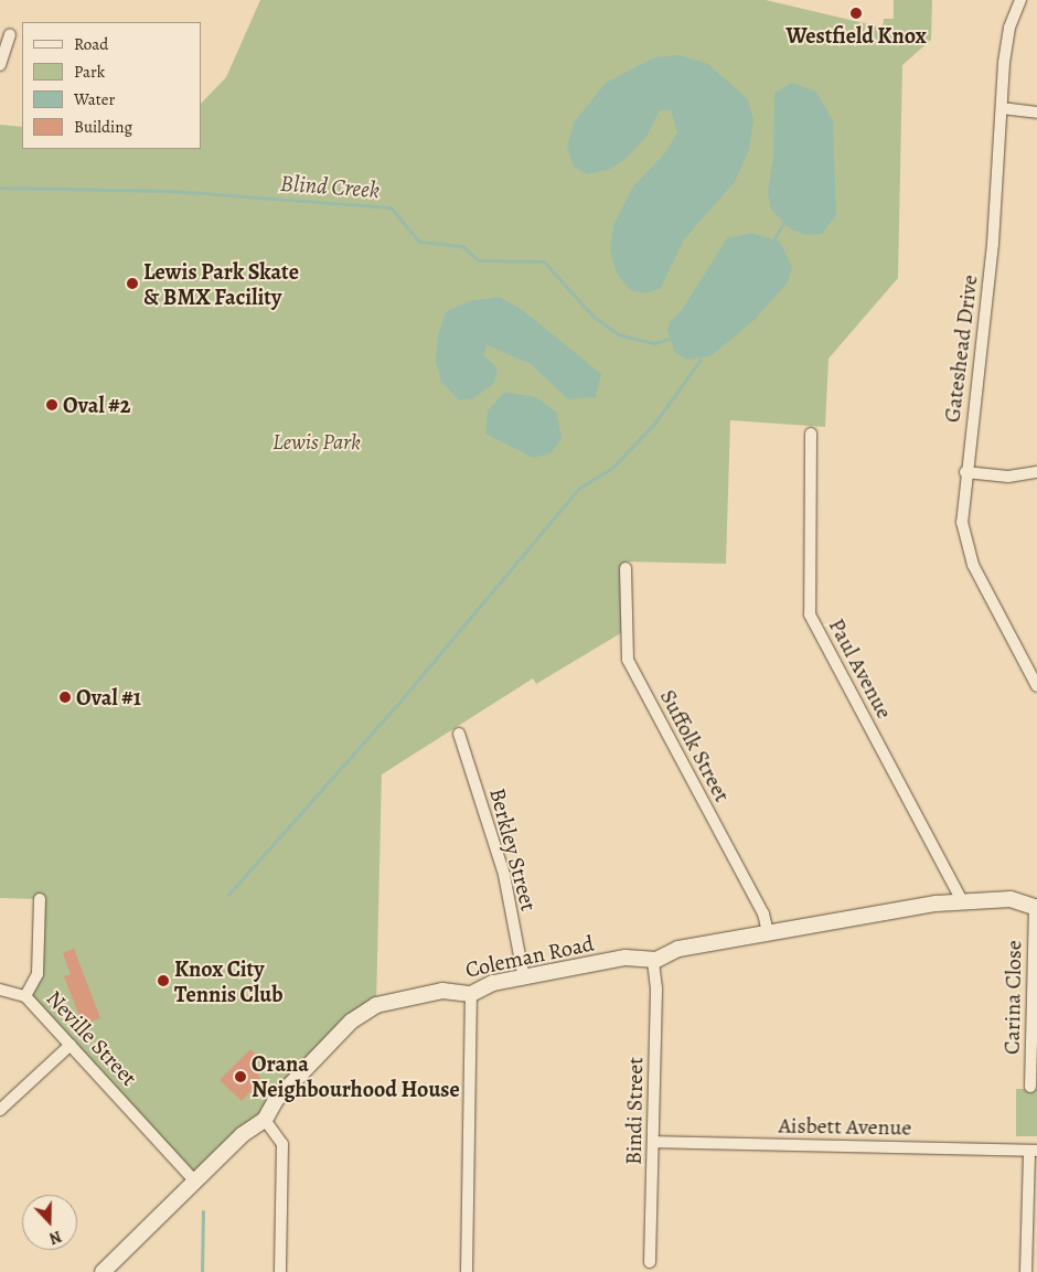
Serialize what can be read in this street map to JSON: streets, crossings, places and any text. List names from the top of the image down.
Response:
{
  "streets": {
    "street": [
      "Gateshead Drive",
      "Paul Avenue",
      "Suffolk Street",
      "Berkley Street",
      "Coleman Road",
      "Carina Close",
      "Neville Street",
      "Bindi Street",
      "Aisbett Avenue"
    ]
  },
  "crossings": [
    ["Berkley Street", "Coleman Road"],
    ["Coleman Road", "Neville Street"],
    ["Coleman Road", "Bindi Street"],
    ["Bindi Street", "Aisbett Avenue"]
  ],
  "water": ["Blind Creek"],
  "parks": ["Lewis Park"],
  "places": [
    "Westfield Knox",
    "Lewis Park Skate & BMX Facility",
    "Oval #2",
    "Oval #1",
    "Knox City Tennis Club",
    "Orana Neighbourhood House"
  ],
  "legend": [
    "Road",
    "Park",
    "Water",
    "Building"
  ],
  "north": "bottom"
}
